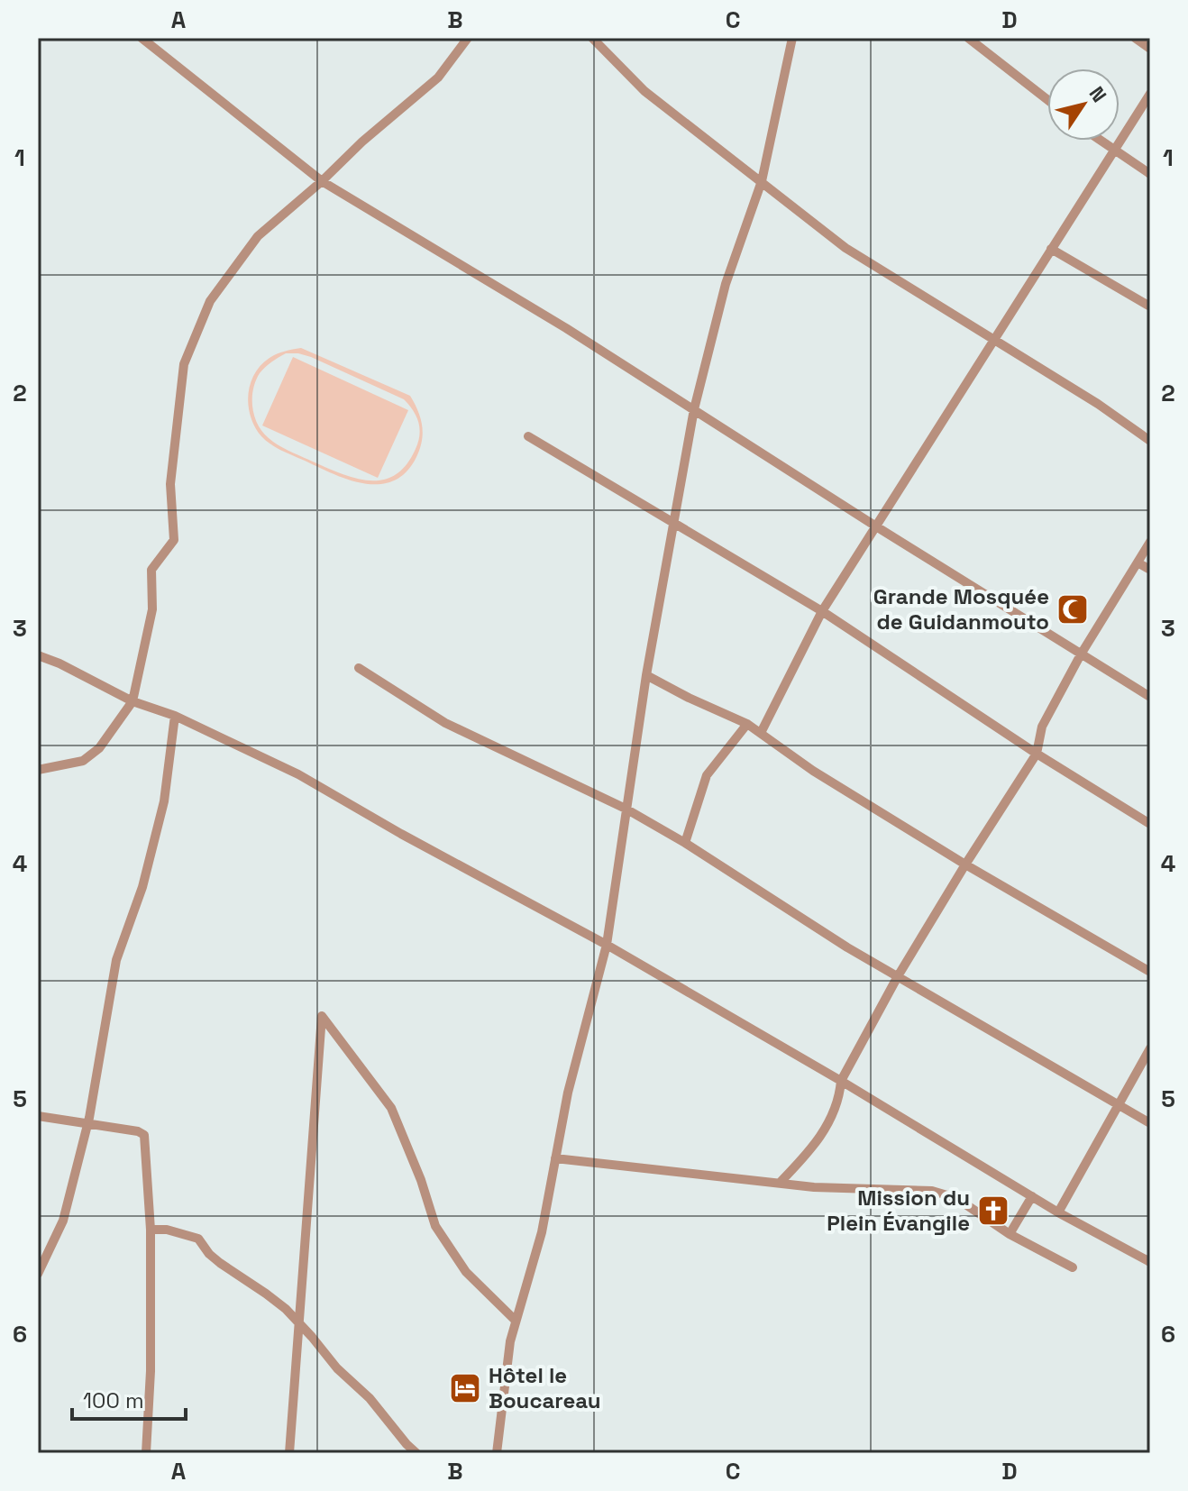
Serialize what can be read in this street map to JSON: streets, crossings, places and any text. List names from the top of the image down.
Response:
{
  "places": {
    "mosque": ["Grande Mosquée de Guidanmouto"],
    "church": ["Mission du Plein Évangile"],
    "hotel": ["Hôtel le Boucareau"]
  },
  "scale_bar": "100 m",
  "north": "top right",
  "grid": {
    "columns": [
      "A",
      "B",
      "C",
      "D"
    ],
    "rows": [
      "1",
      "2",
      "3",
      "4",
      "5",
      "6"
    ]
  }
}
